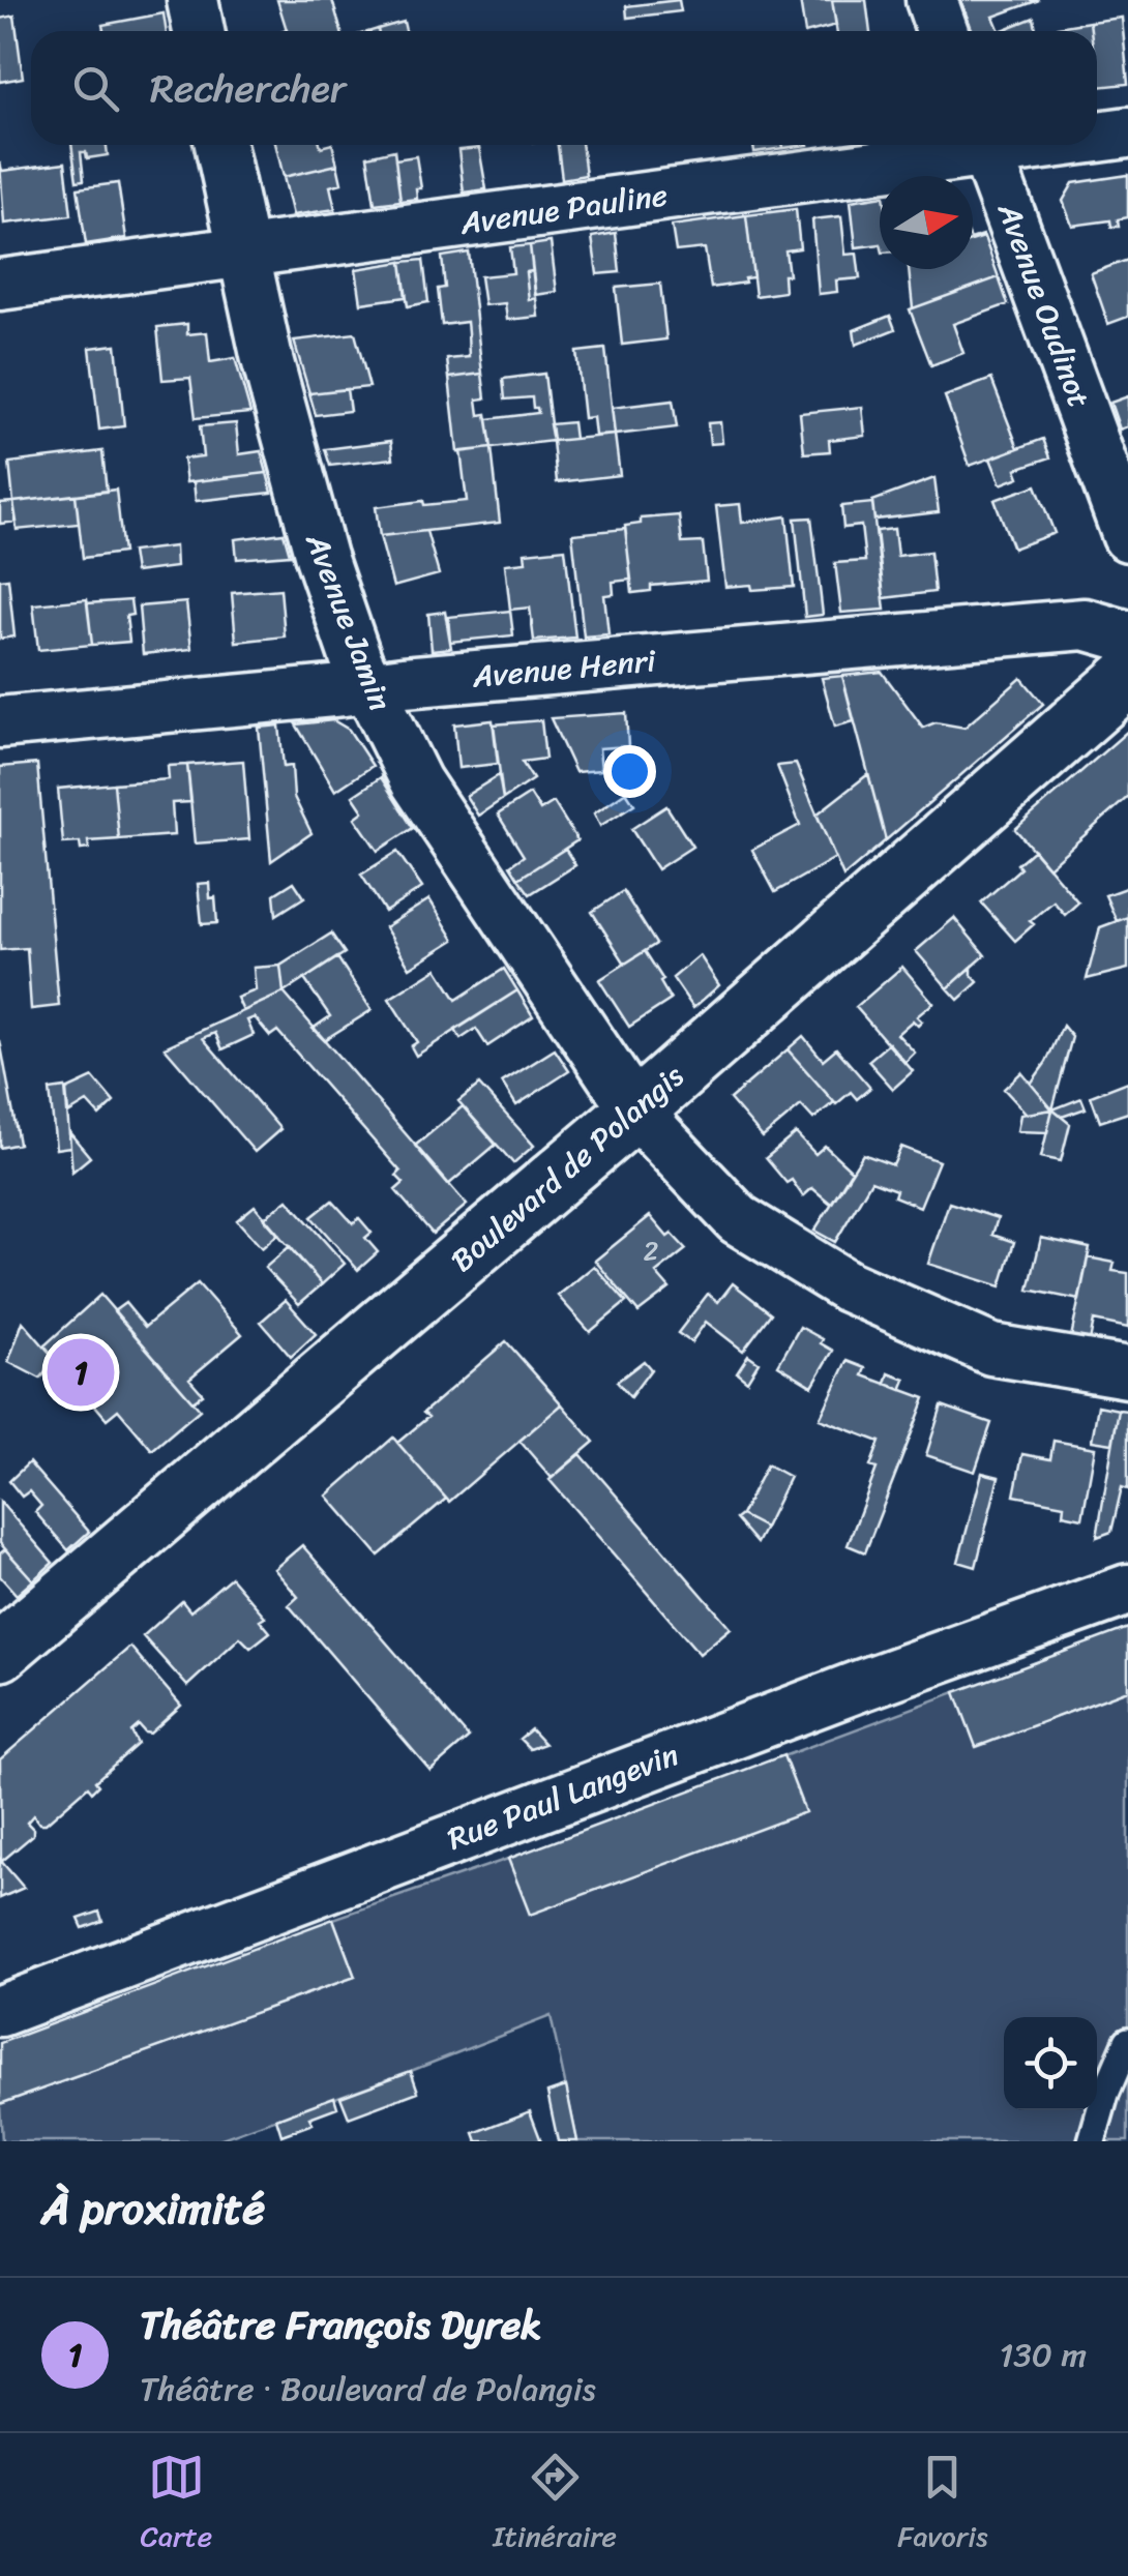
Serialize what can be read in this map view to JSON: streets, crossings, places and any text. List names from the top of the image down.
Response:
{
  "streets": {
    "street": [
      "Avenue Pauline",
      "Avenue Oudinot",
      "Avenue Jamin",
      "Avenue Henri",
      "Boulevard de Polangis",
      "Rue Paul Langevin"
    ]
  },
  "crossings": [
    ["Avenue Pauline", "Avenue Jamin"],
    ["Avenue Jamin", "Avenue Henri"],
    ["Avenue Jamin", "Boulevard de Polangis"]
  ],
  "house_numbers": ["2"],
  "north": "right",
  "page": {
    "search": "Rechercher",
    "pins": "1",
    "heading": "À proximité",
    "list": [
      {
        "mark": "1",
        "name": "Théâtre François Dyrek",
        "note": "Théâtre · Boulevard de Polangis",
        "value": "130 m"
      }
    ],
    "nav": ["Carte", "Itinéraire", "Favoris"]
  }
}
